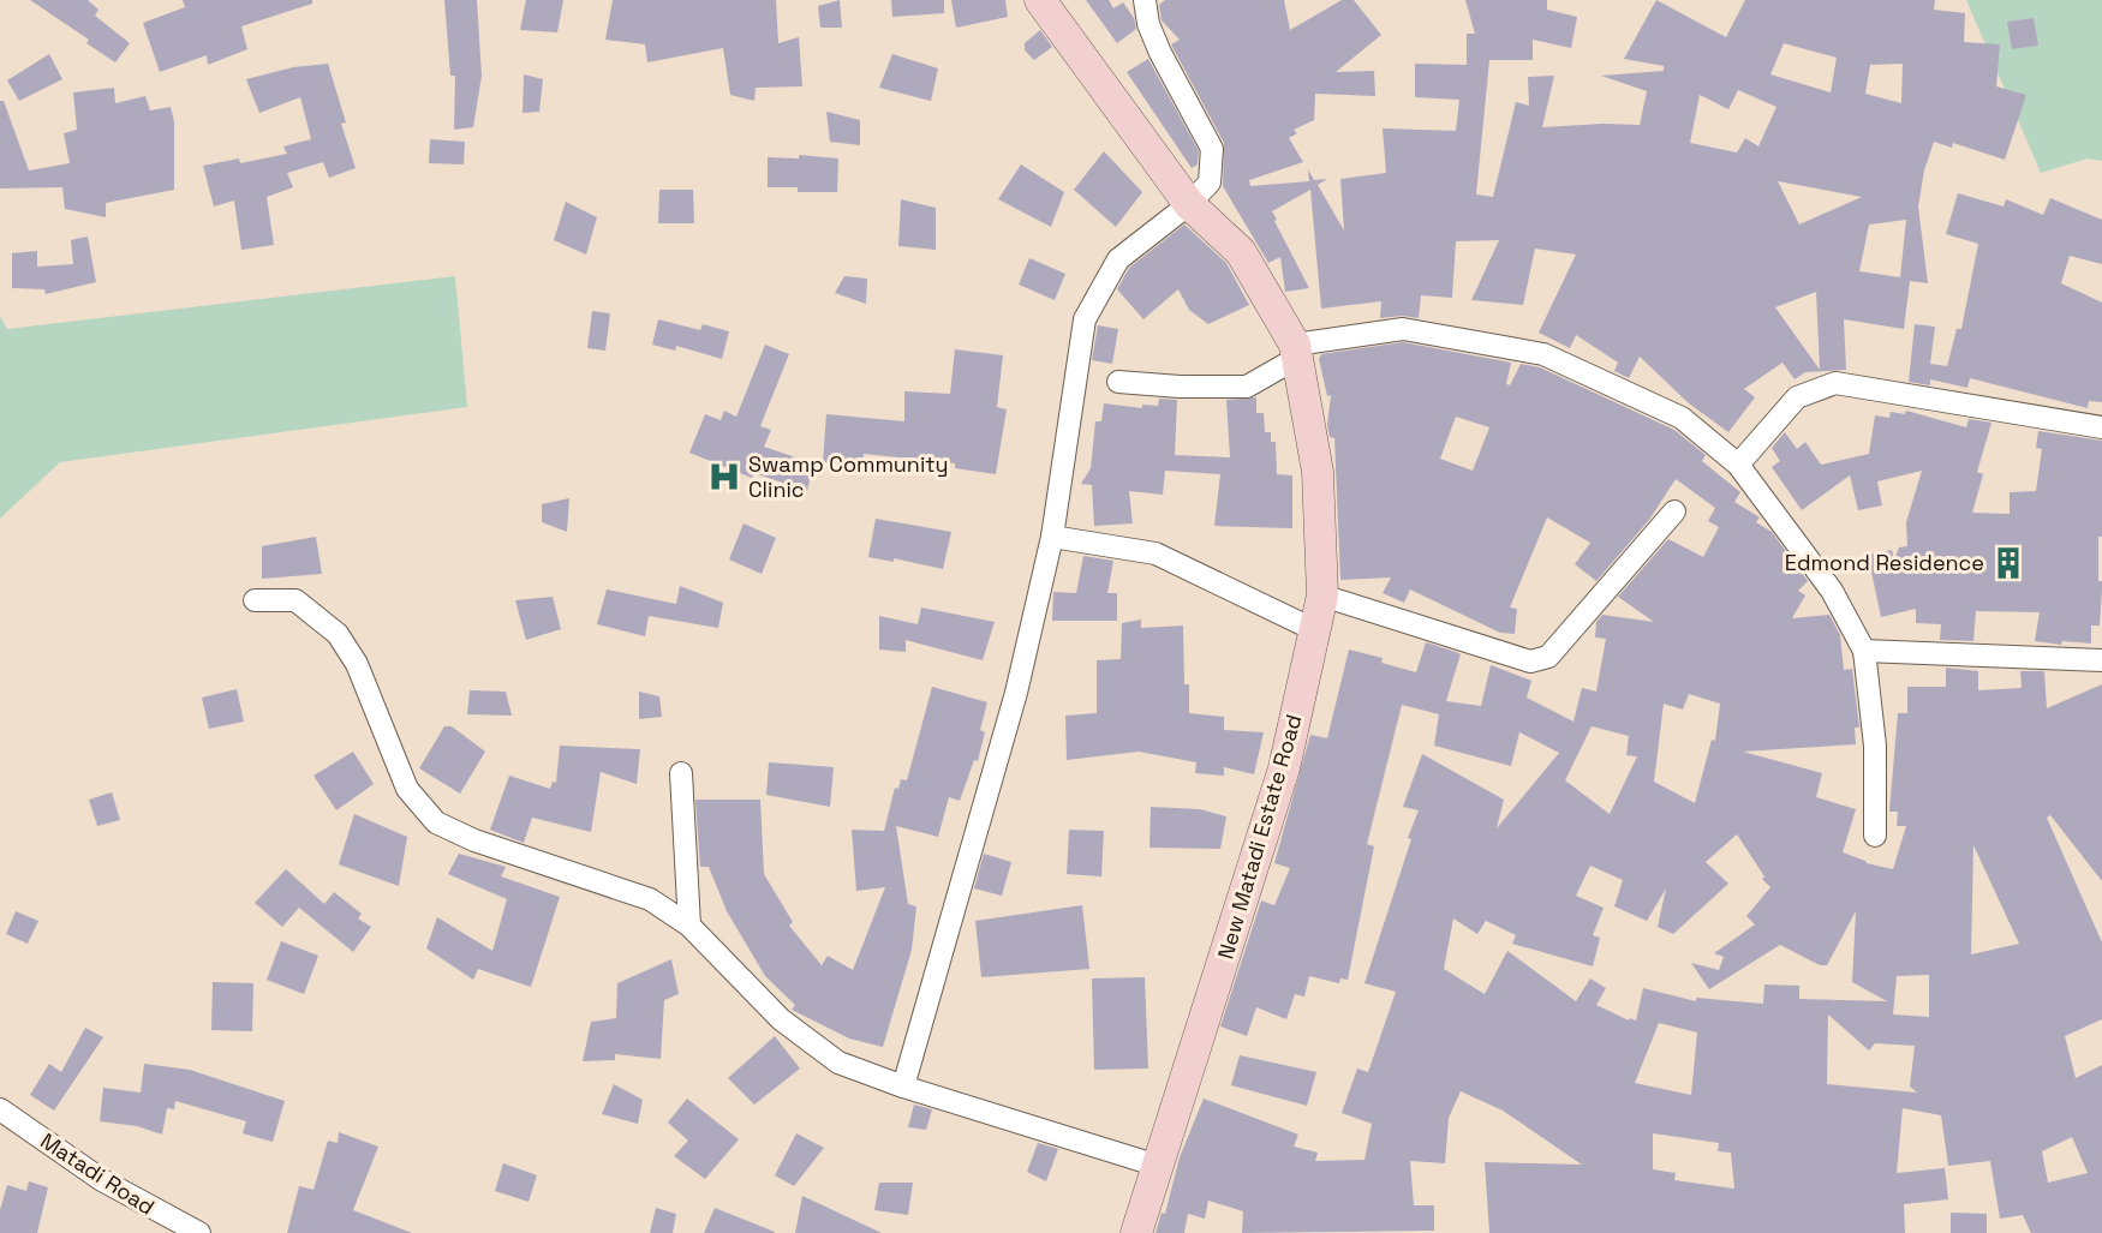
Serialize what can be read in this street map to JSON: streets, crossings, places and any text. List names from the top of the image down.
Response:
{
  "streets": {
    "street": ["New Matadi Estate Road", "Matadi Road"]
  },
  "places": {
    "hospital": ["Swamp Community Clinic"],
    "building": ["Edmond Residence"]
  }
}
